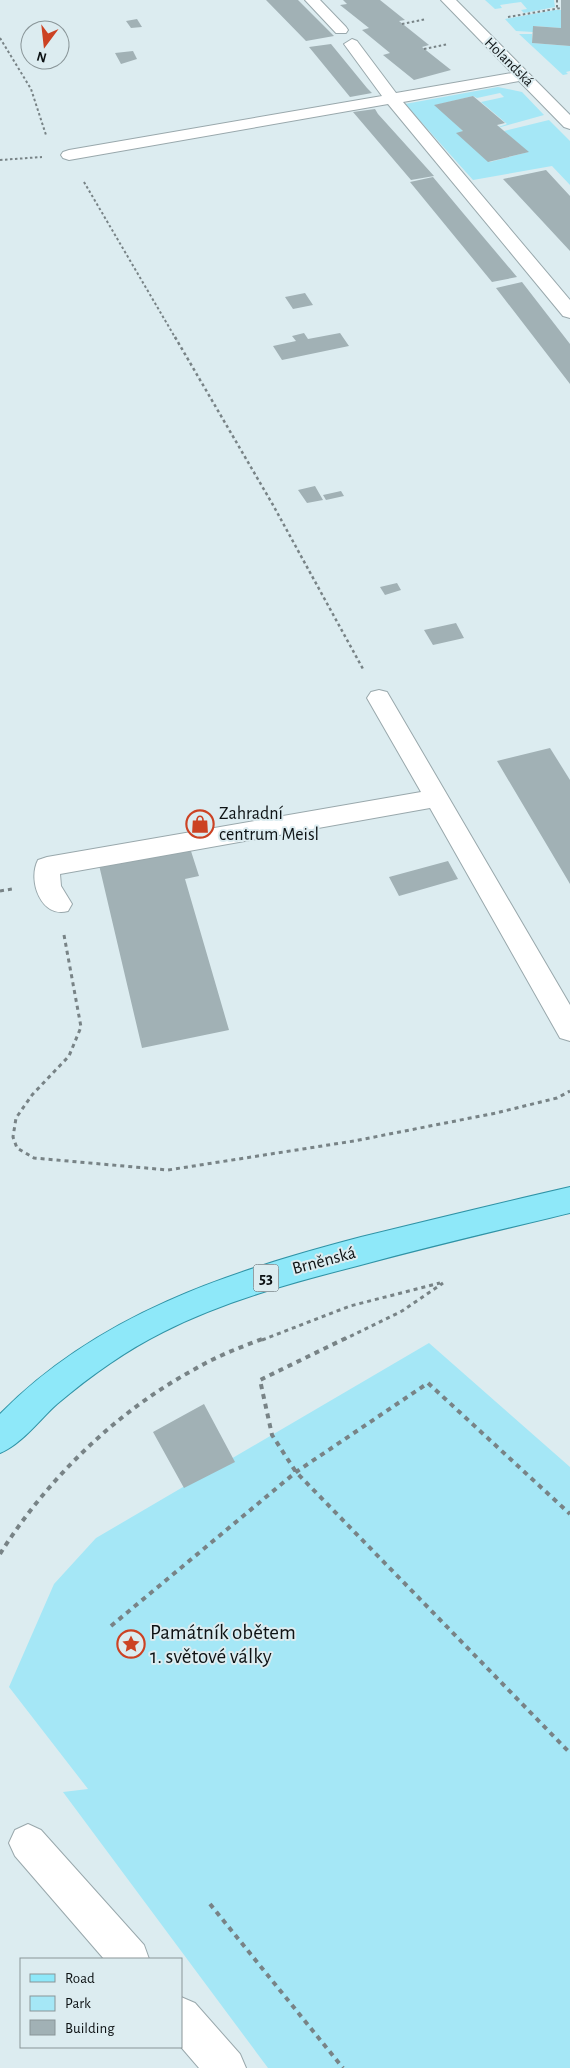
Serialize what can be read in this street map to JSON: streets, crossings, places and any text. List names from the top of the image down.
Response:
{
  "streets": {
    "main road": ["Brněnská", "53"],
    "street": ["Holandská"]
  },
  "places": {
    "shop": ["Zahradní centrum Meisl"],
    "place": ["Památník obětem 1. světové války"]
  },
  "legend": ["Road", "Park", "Building"],
  "north": "bottom"
}
